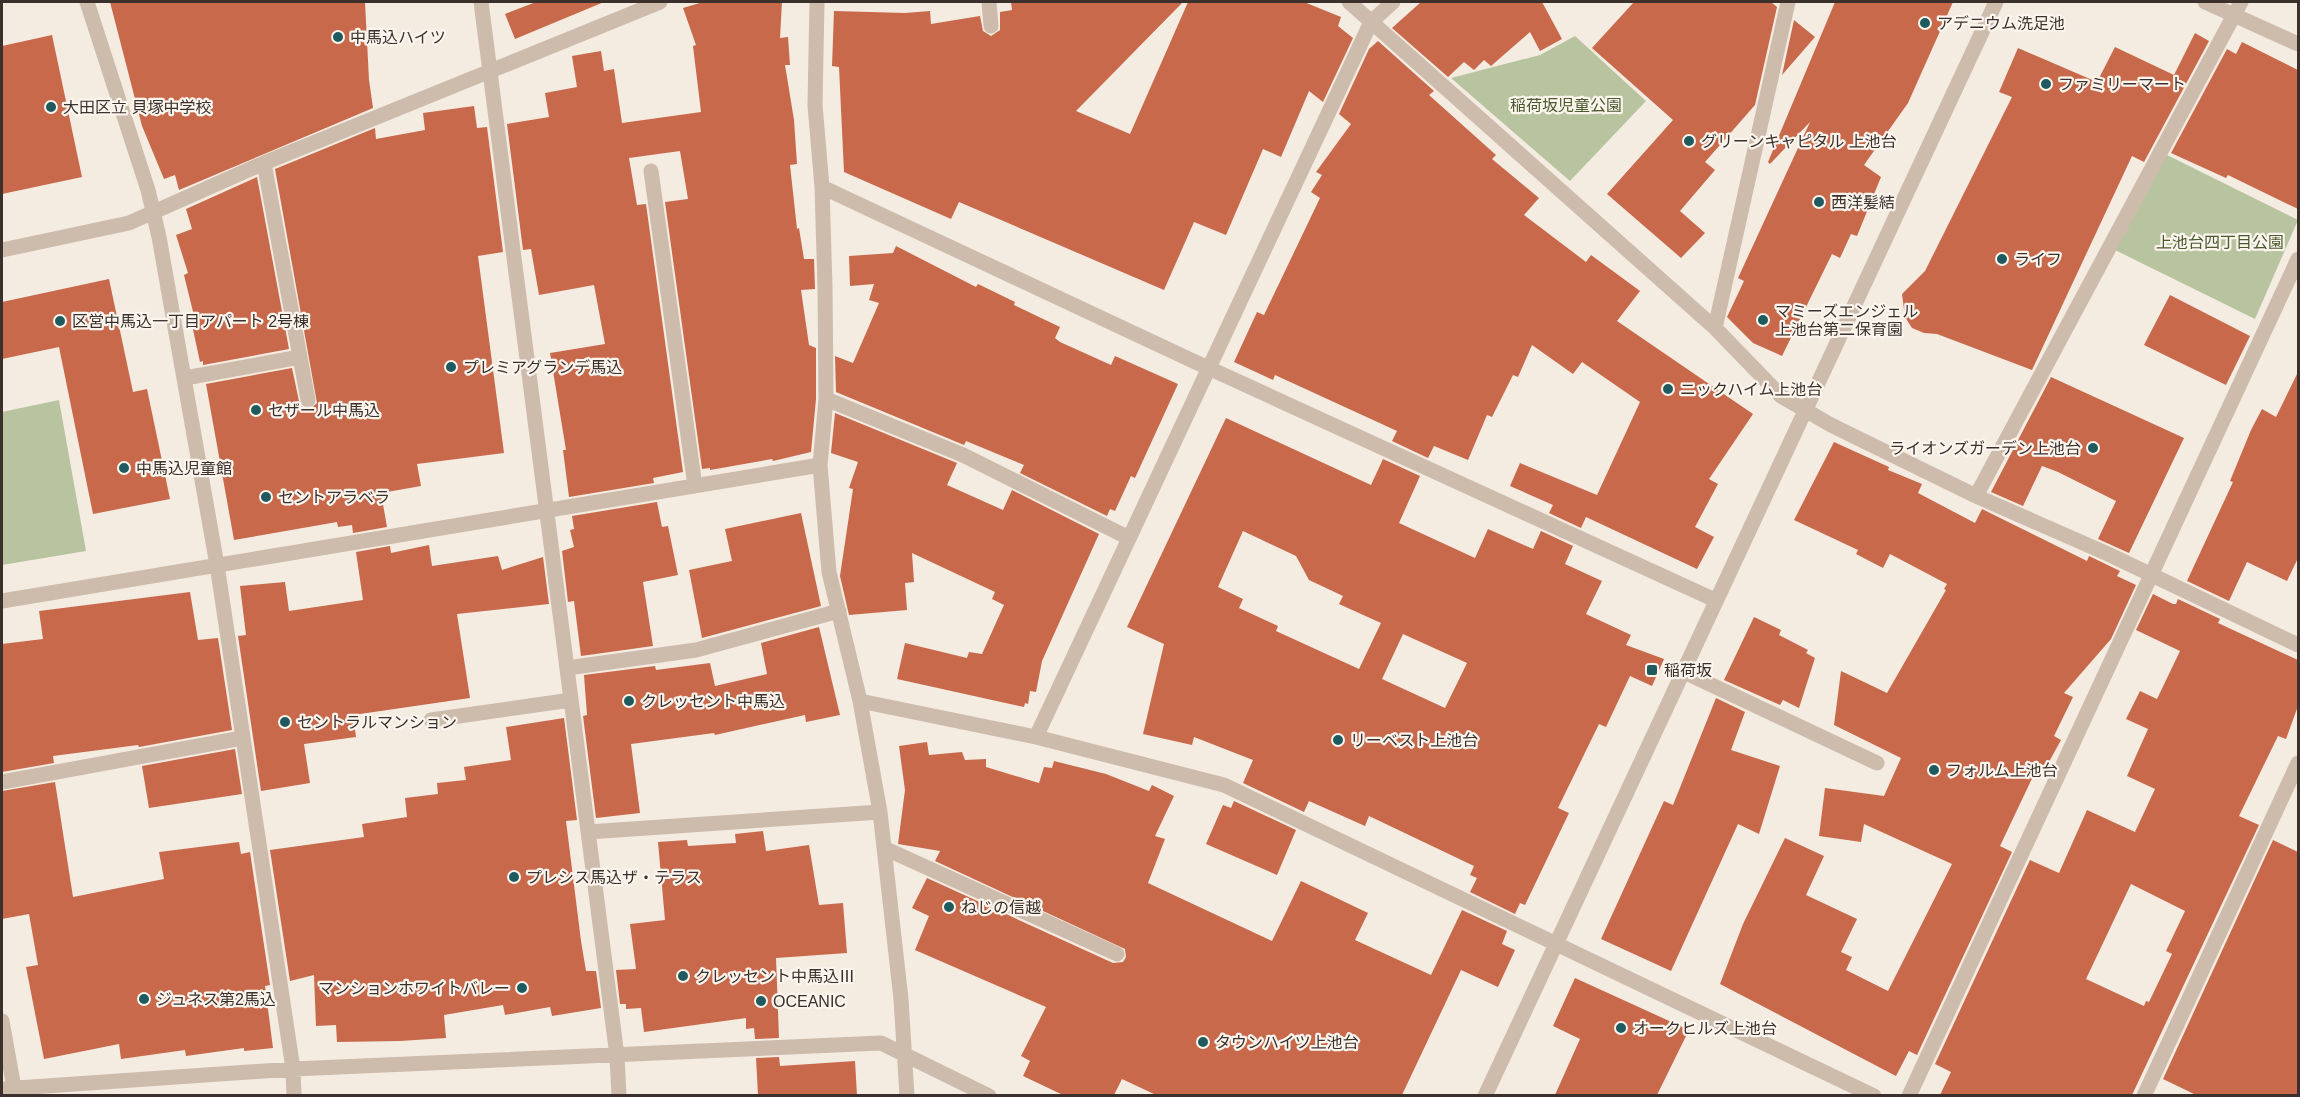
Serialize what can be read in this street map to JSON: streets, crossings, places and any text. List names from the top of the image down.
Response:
{
  "parks": ["稲荷坂児童公園", "上池台四丁目公園"],
  "places": {
    "other": [
      "アデニウム洗足池",
      "中馬込ハイツ",
      "ファミリーマート",
      "大田区立 貝塚中学校",
      "グリーンキャピタル 上池台",
      "西洋髪結",
      "ライフ",
      "マミーズエンジェル 上池台第二保育園",
      "区営中馬込一丁目アパート 2号棟",
      "プレミアグランデ馬込",
      "ニックハイム上池台",
      "セザール中馬込",
      "ライオンズガーデン上池台",
      "中馬込児童館",
      "セントアラベラ",
      "クレッセント中馬込",
      "セントラルマンション",
      "リーベスト上池台",
      "フォルム上池台",
      "プレシス馬込ザ・テラス",
      "ねじの信越",
      "クレッセント中馬込Ⅲ",
      "マンションホワイトバレー",
      "ジュネス第2馬込",
      "OCEANIC",
      "オークヒルズ上池台",
      "タウンハイツ上池台"
    ],
    "transit": ["稲荷坂"]
  }
}
